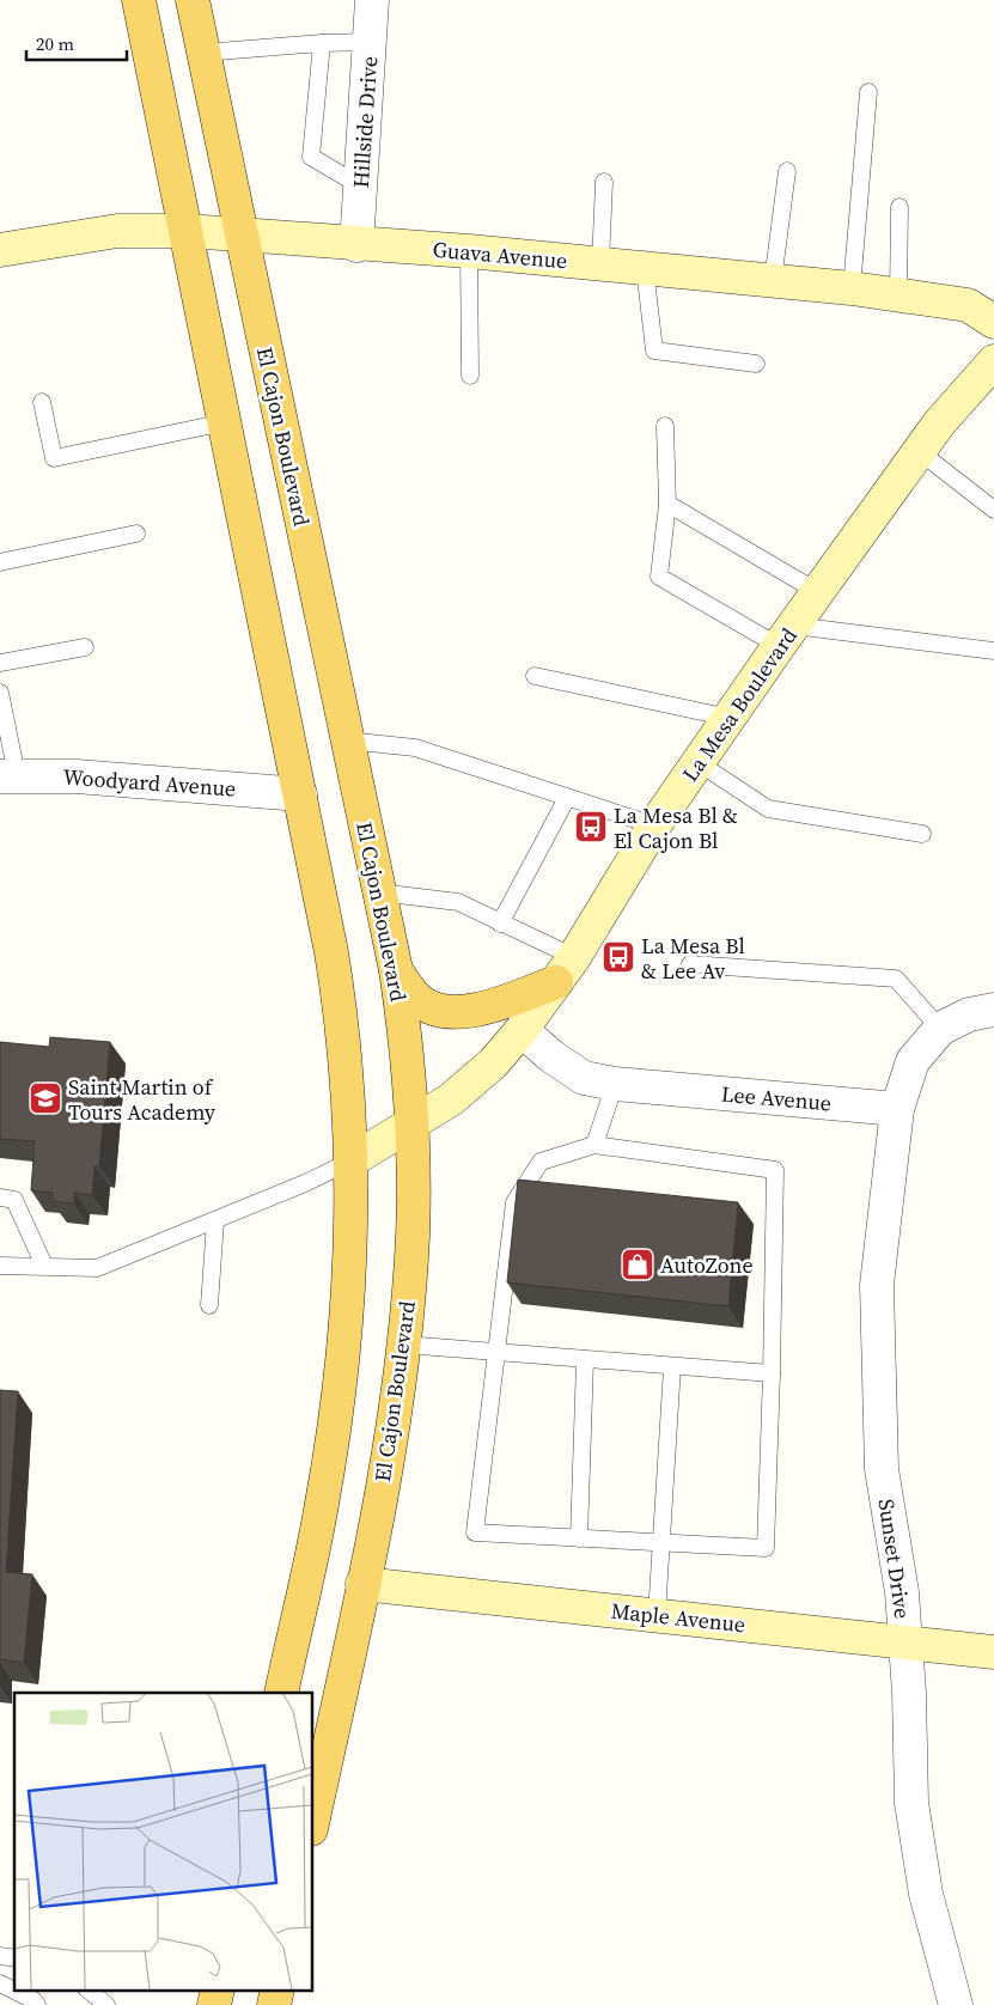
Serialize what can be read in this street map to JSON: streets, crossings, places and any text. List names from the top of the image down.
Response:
{
  "streets": {
    "main road": ["El Cajon Boulevard"],
    "street": [
      "Hillside Drive",
      "Guava Avenue",
      "La Mesa Boulevard",
      "Woodyard Avenue",
      "Lee Avenue",
      "Sunset Drive",
      "Maple Avenue"
    ]
  },
  "crossings": [
    ["Hillside Drive", "Guava Avenue"],
    ["Guava Avenue", "El Cajon Boulevard"],
    ["El Cajon Boulevard", "La Mesa Boulevard"],
    ["El Cajon Boulevard", "Maple Avenue"],
    ["La Mesa Boulevard", "Lee Avenue"],
    ["Lee Avenue", "Sunset Drive"],
    ["Sunset Drive", "Maple Avenue"]
  ],
  "places": {
    "bus stop": ["La Mesa Bl & El Cajon Bl", "La Mesa Bl & Lee Av"],
    "school or university": ["Saint Martin of Tours Academy"],
    "shop": ["AutoZone"]
  },
  "scale_bar": "20 m"
}
